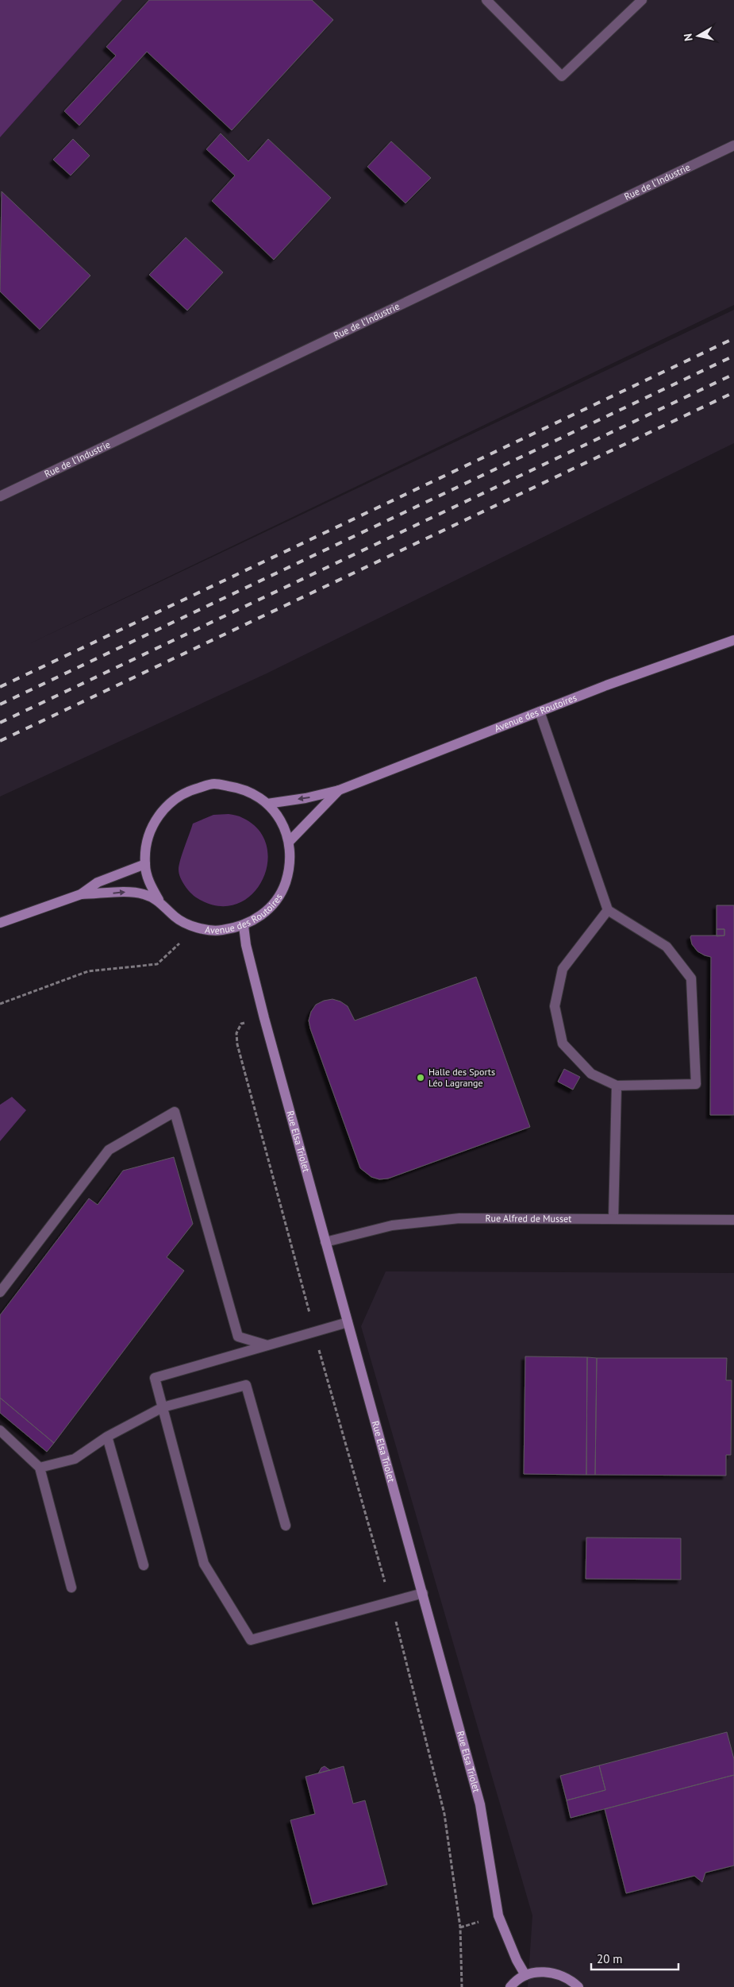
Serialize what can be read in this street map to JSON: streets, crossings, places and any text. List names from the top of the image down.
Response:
{
  "streets": {
    "street": [
      "Rue de l'Industrie",
      "Avenue des Routoires",
      "Rue Elsa Triolet",
      "Rue Alfred de Musset"
    ]
  },
  "crossings": [
    ["Avenue des Routoires", "Rue Elsa Triolet"],
    ["Rue Elsa Triolet", "Rue Alfred de Musset"]
  ],
  "places": ["Halle des Sports Léo Lagrange"],
  "scale_bar": "20 m",
  "north": "left"
}
